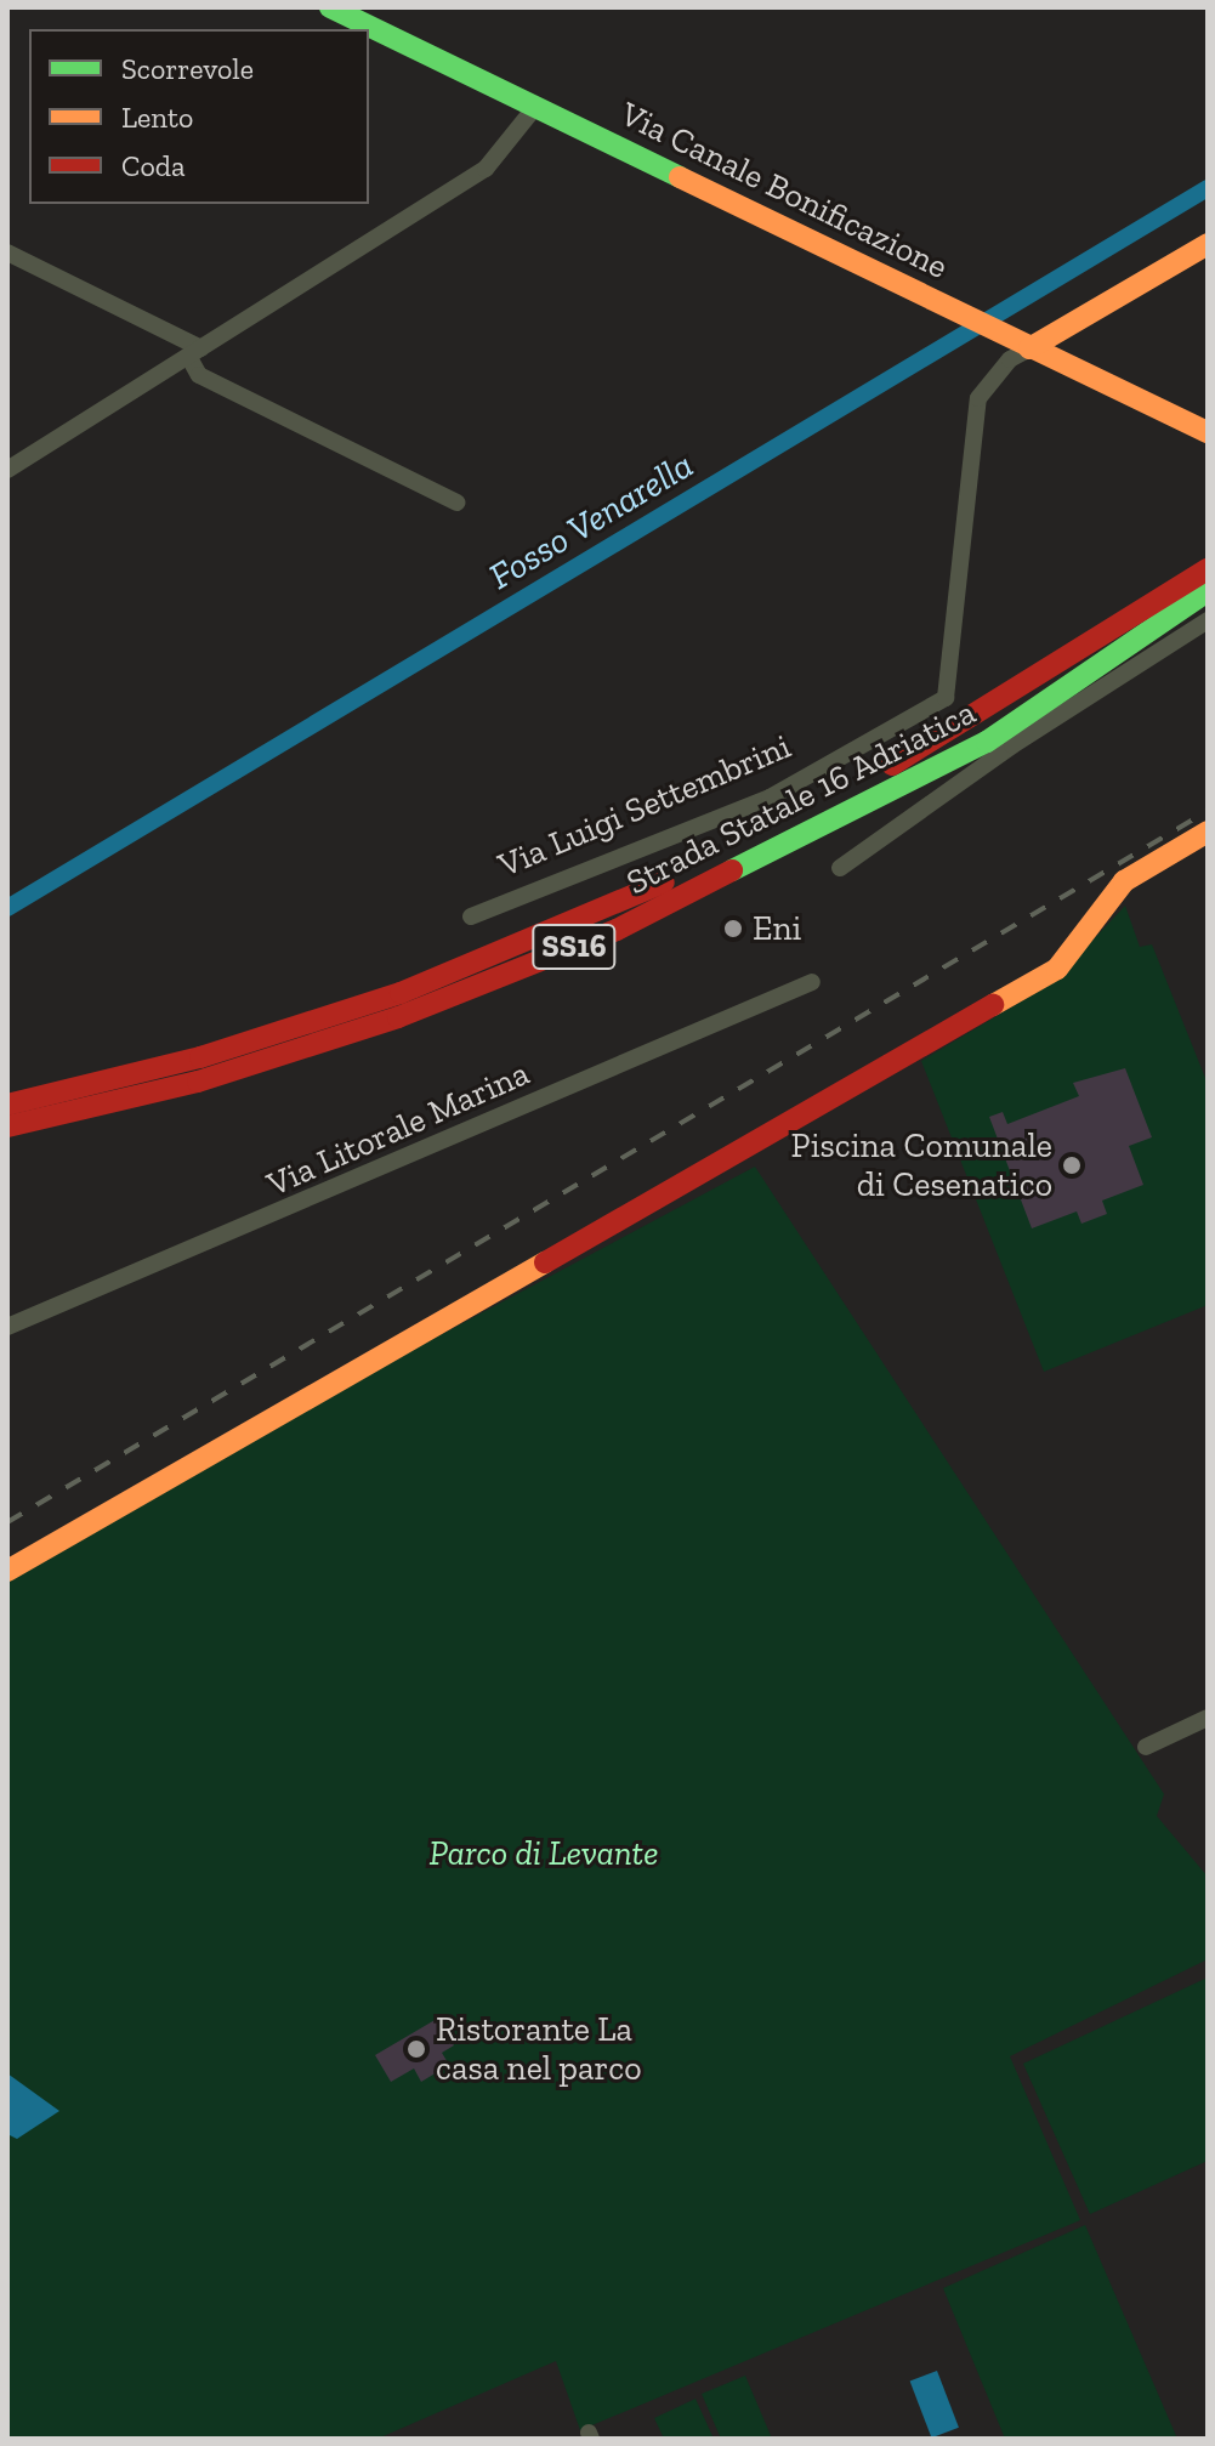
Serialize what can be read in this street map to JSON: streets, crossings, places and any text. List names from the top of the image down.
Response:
{
  "streets": {
    "main road": [
      "Via Canale Bonificazione",
      "Strada Statale 16 Adriatica",
      "Via Luigi Settembrini",
      "SS16"
    ],
    "street": ["Via Litorale Marina"]
  },
  "crossings": [
    ["Via Canale Bonificazione", "Via Luigi Settembrini"]
  ],
  "water": ["Fosso Venarella"],
  "parks": ["Parco di Levante"],
  "places": ["Eni", "Piscina Comunale di Cesenatico", "Ristorante La casa nel parco"],
  "legend": ["Scorrevole", "Lento", "Coda"]
}
